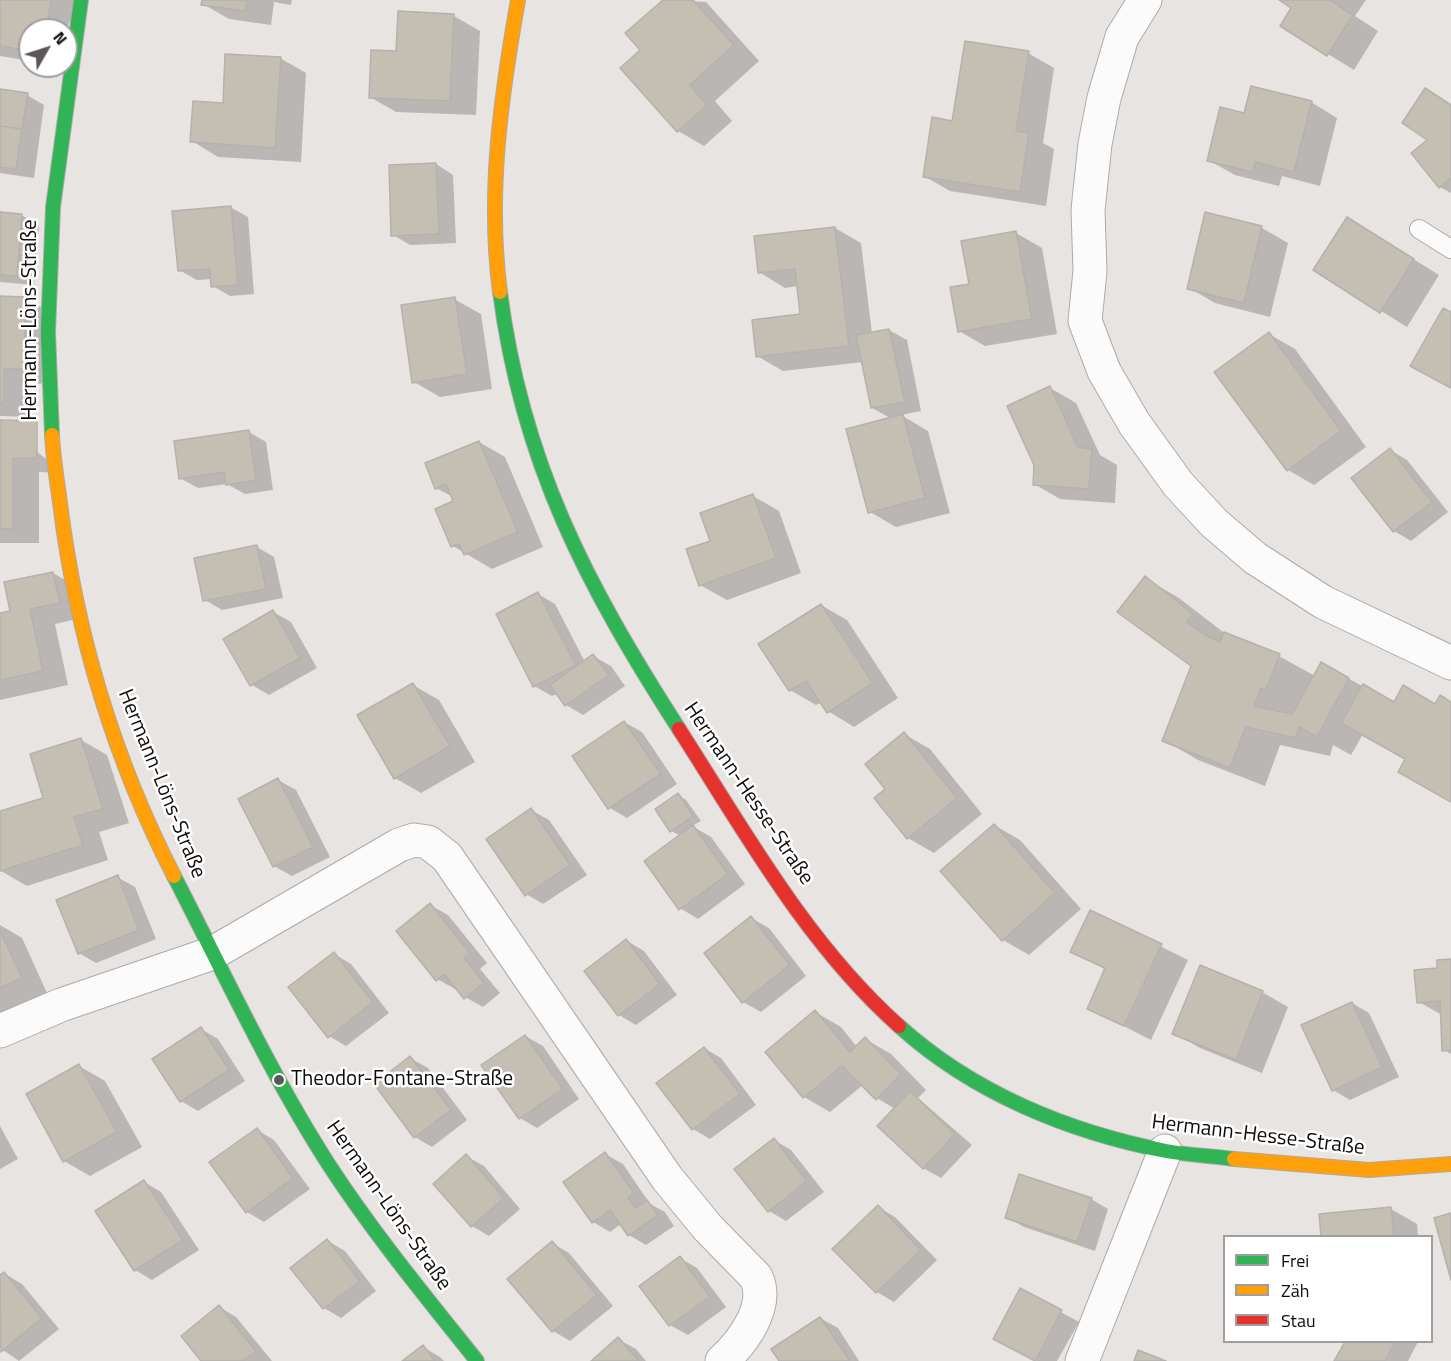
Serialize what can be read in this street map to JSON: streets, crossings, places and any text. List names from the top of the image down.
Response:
{
  "streets": {
    "street": ["Hermann-Löns-Straße", "Hermann-Hesse-Straße"]
  },
  "places": ["Theodor-Fontane-Straße"],
  "legend": ["Frei", "Zäh", "Stau"],
  "north": "top right"
}
